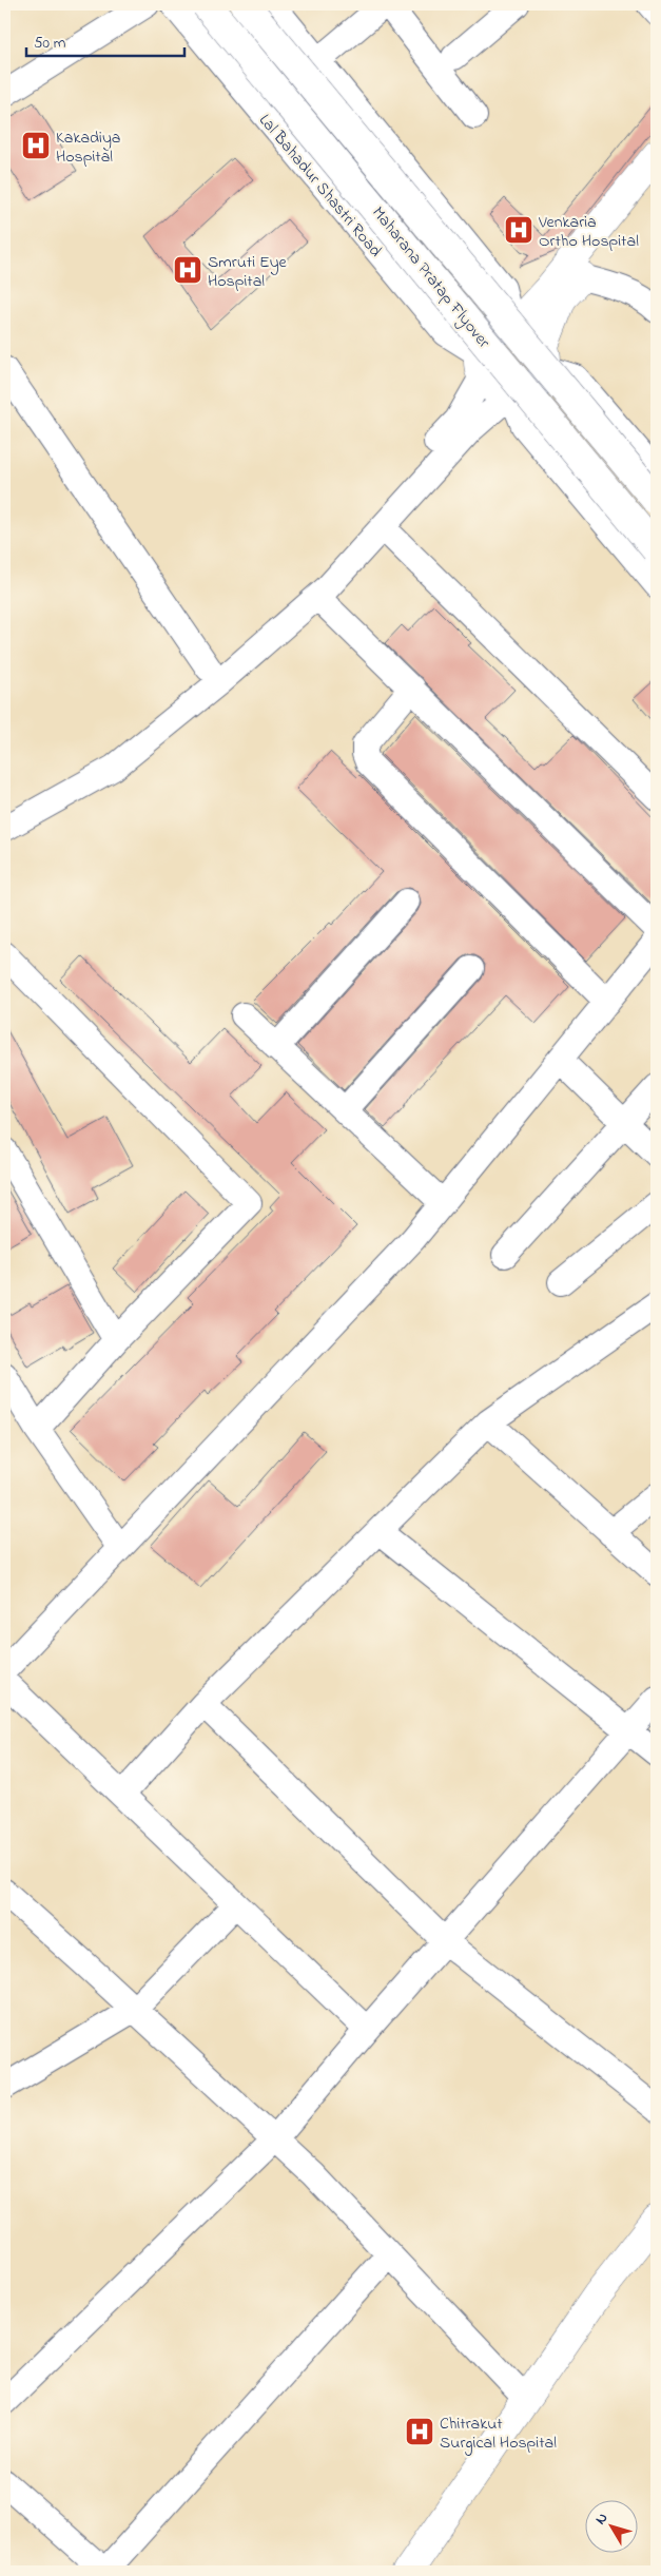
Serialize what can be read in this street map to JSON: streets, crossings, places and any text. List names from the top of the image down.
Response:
{
  "streets": {
    "main road": ["Maharana Pratap Flyover"],
    "street": ["Lal Bahadur Shastri Road"]
  },
  "places": {
    "hospital": [
      "Kakadiya Hospital",
      "Venkaria Ortho Hospital",
      "Smruti Eye Hospital",
      "Chitrakut Surgical Hospital"
    ]
  },
  "scale_bar": "50 m",
  "north": "top left"
}
